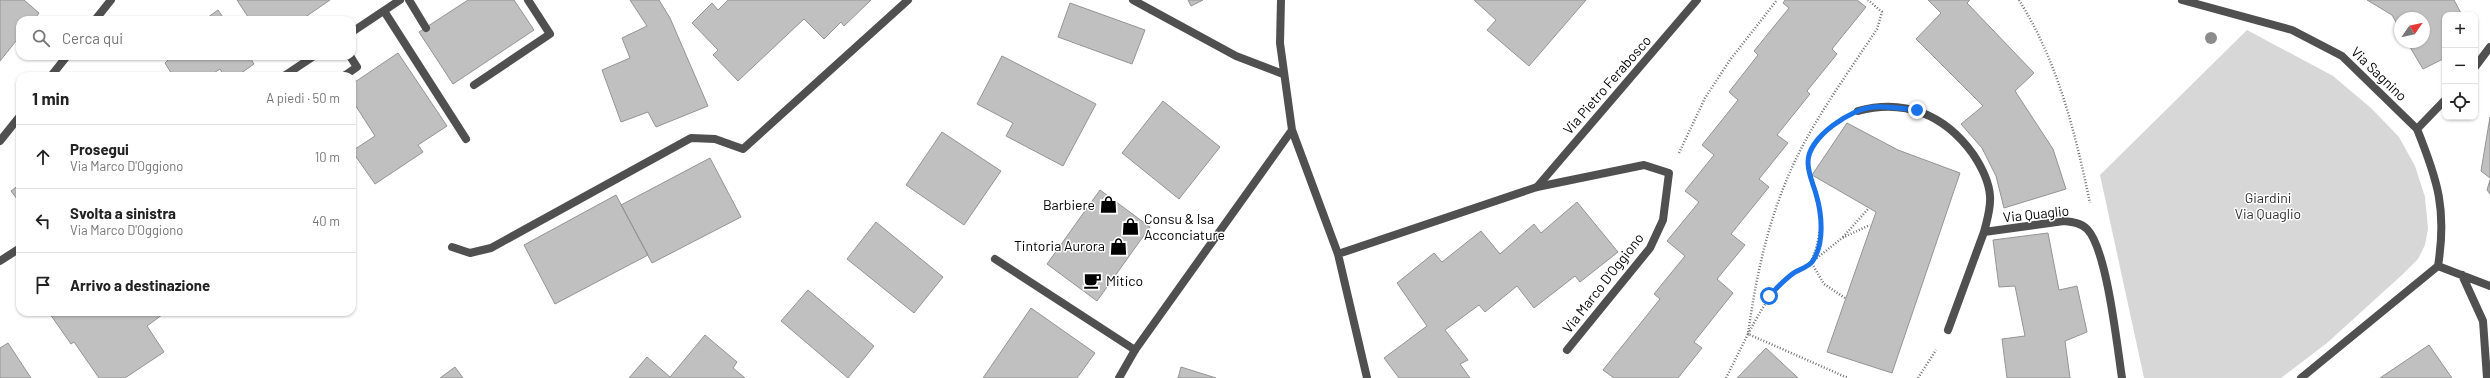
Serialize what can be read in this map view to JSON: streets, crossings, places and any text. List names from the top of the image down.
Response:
{
  "streets": {
    "street": [
      "Via Sagnino",
      "Via Pietro Ferabosco",
      "Via Quaglio",
      "Via Marco D'Oggiono"
    ]
  },
  "parks": ["Giardini Via Quaglio"],
  "places": {
    "shop": ["Barbiere", "Consu & Isa Acconciature", "Tintoria Aurora"],
    "cafe": ["Mitico"]
  },
  "north": "top right",
  "page": {
    "map_buttons": ["+", "−"],
    "search": "Cerca qui",
    "heading": ["1 min", "A piedi · 50 m"],
    "list": [
      ["Prosegui", "Via Marco D'Oggiono", "10 m"],
      ["Svolta a sinistra", "Via Marco D'Oggiono", "40 m"],
      "Arrivo a destinazione"
    ]
  }
}
